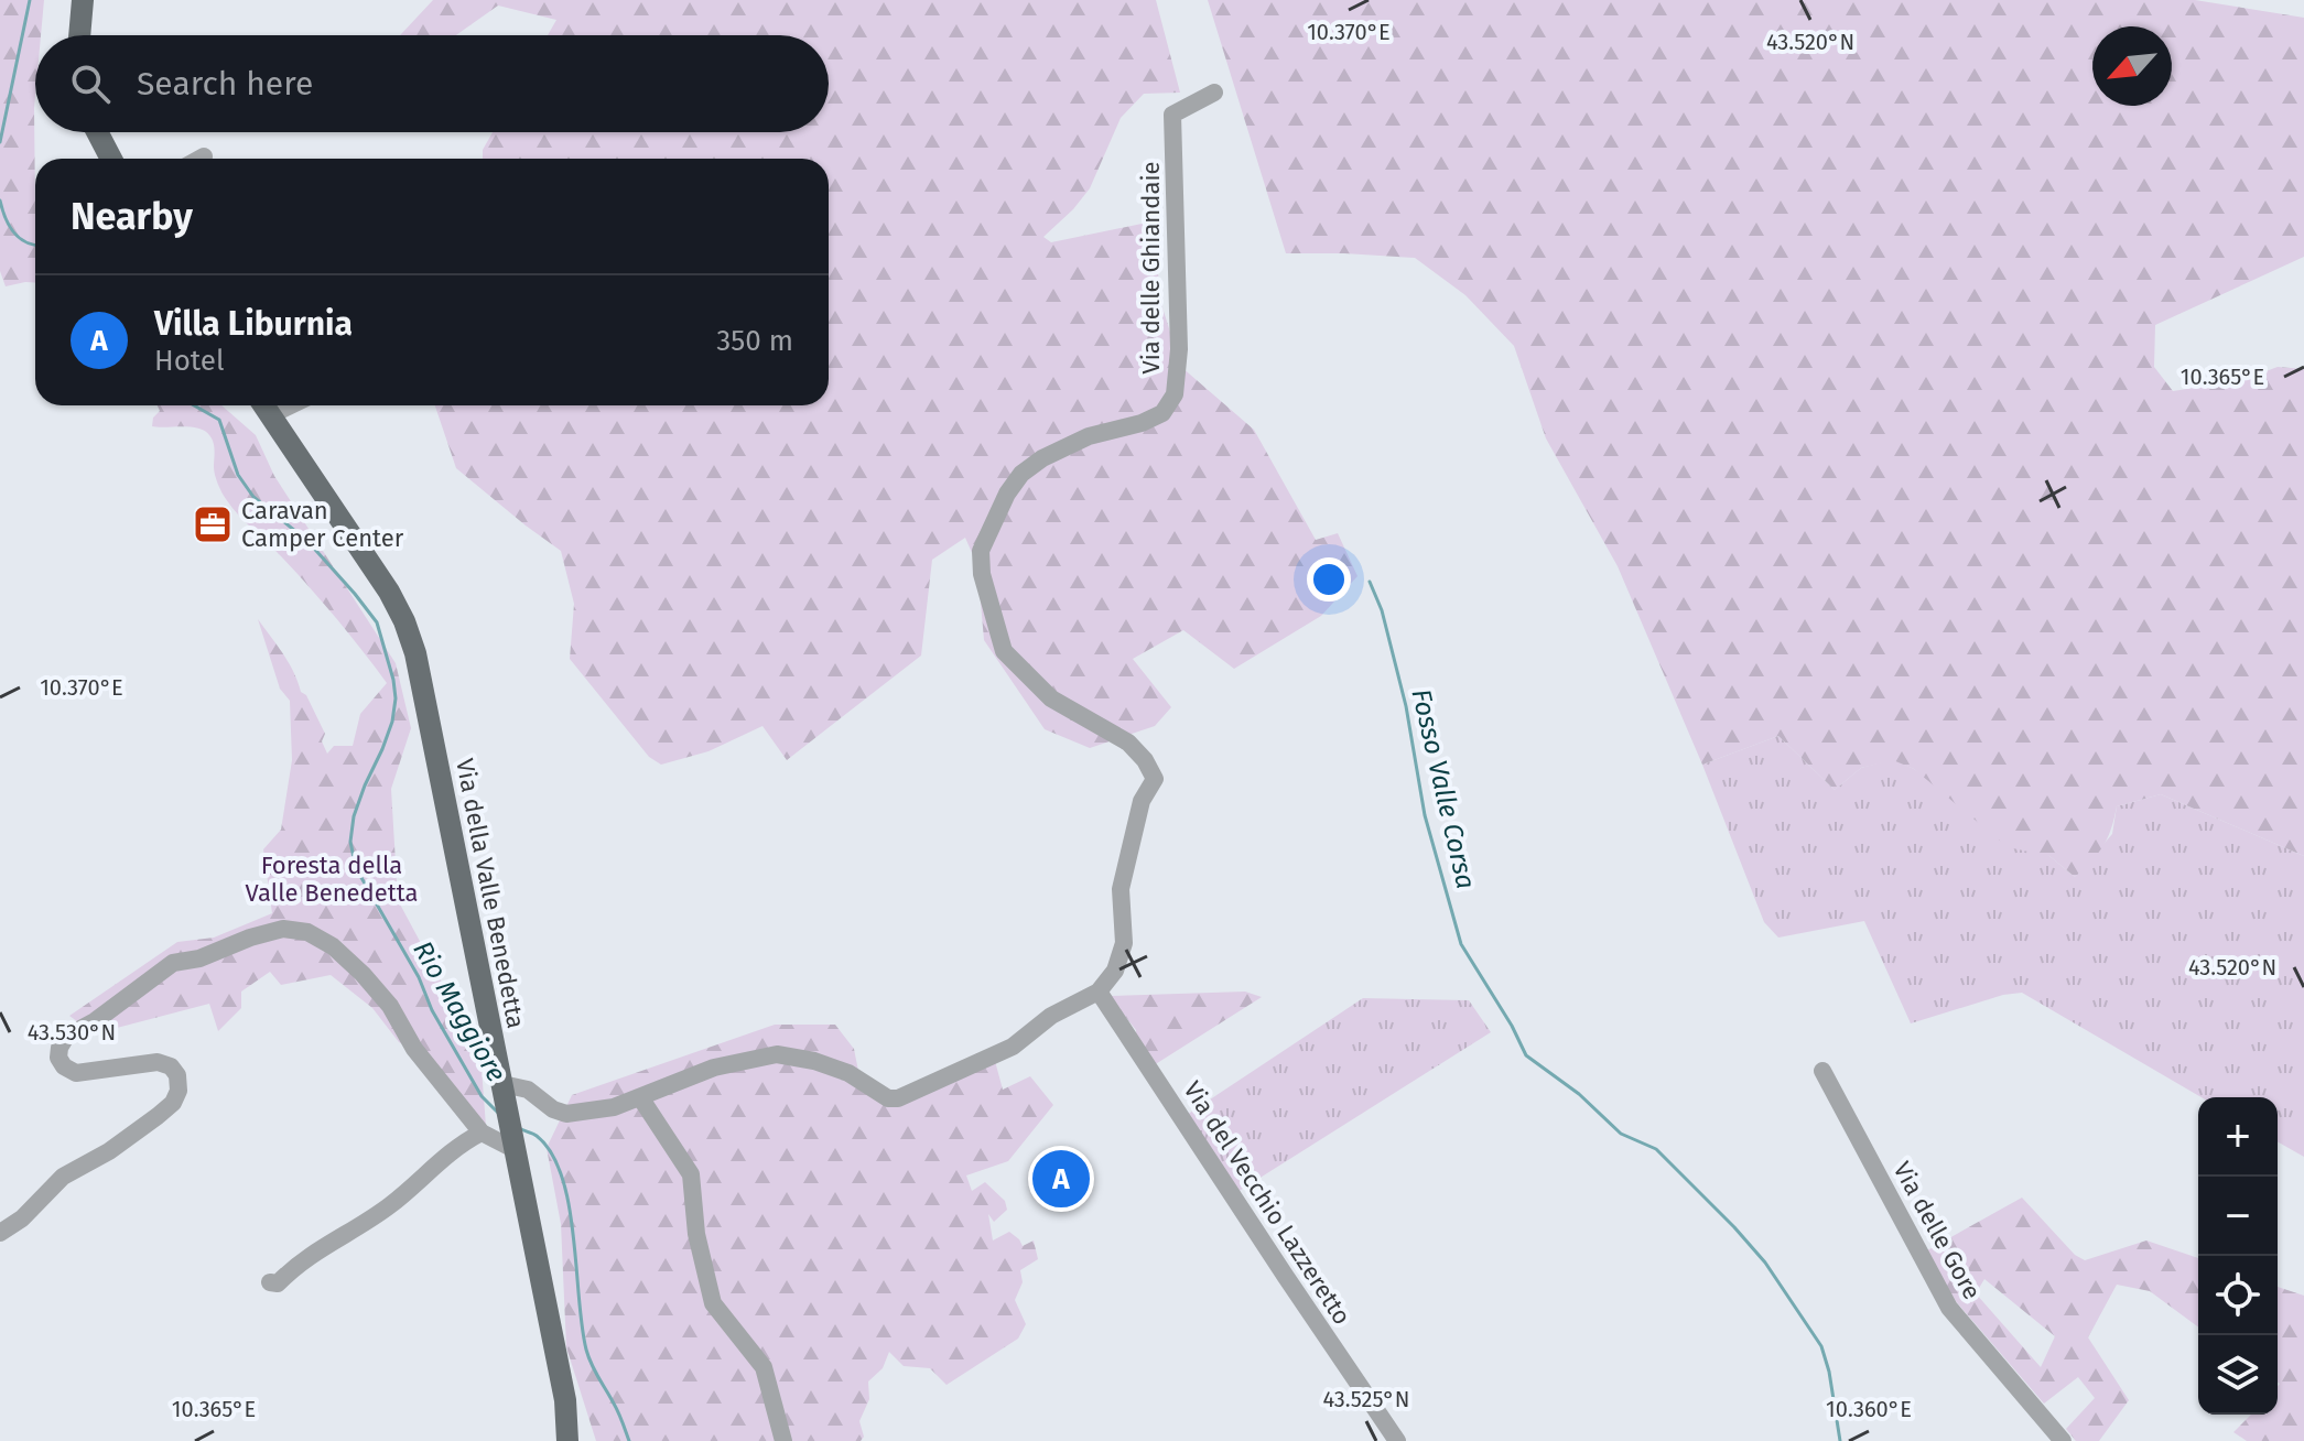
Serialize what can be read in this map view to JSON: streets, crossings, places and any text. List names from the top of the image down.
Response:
{
  "streets": {
    "main road": ["Via della Valle Benedetta"],
    "street": ["Via delle Ghiandaie", "Via del Vecchio Lazzeretto", "Via delle Gore"]
  },
  "crossings": [
    ["Via delle Ghiandaie", "Via del Vecchio Lazzeretto"]
  ],
  "water": ["Fosso Valle Corsa", "Rio Maggiore"],
  "parks": ["Foresta della Valle Benedetta"],
  "places": {
    "office": ["Caravan Camper Center"]
  },
  "north": "bottom left",
  "page": {
    "search": "Search here",
    "heading": "Nearby",
    "list": [
      {
        "mark": "A",
        "name": "Villa Liburnia",
        "note": "Hotel",
        "value": "350 m"
      }
    ],
    "map_buttons": ["+", "−"],
    "pins": "A"
  },
  "coordinates": [
    "10.370°E",
    "43.520°N",
    "10.365°E",
    "43.530°N",
    "43.525°N",
    "10.360°E"
  ]
}
